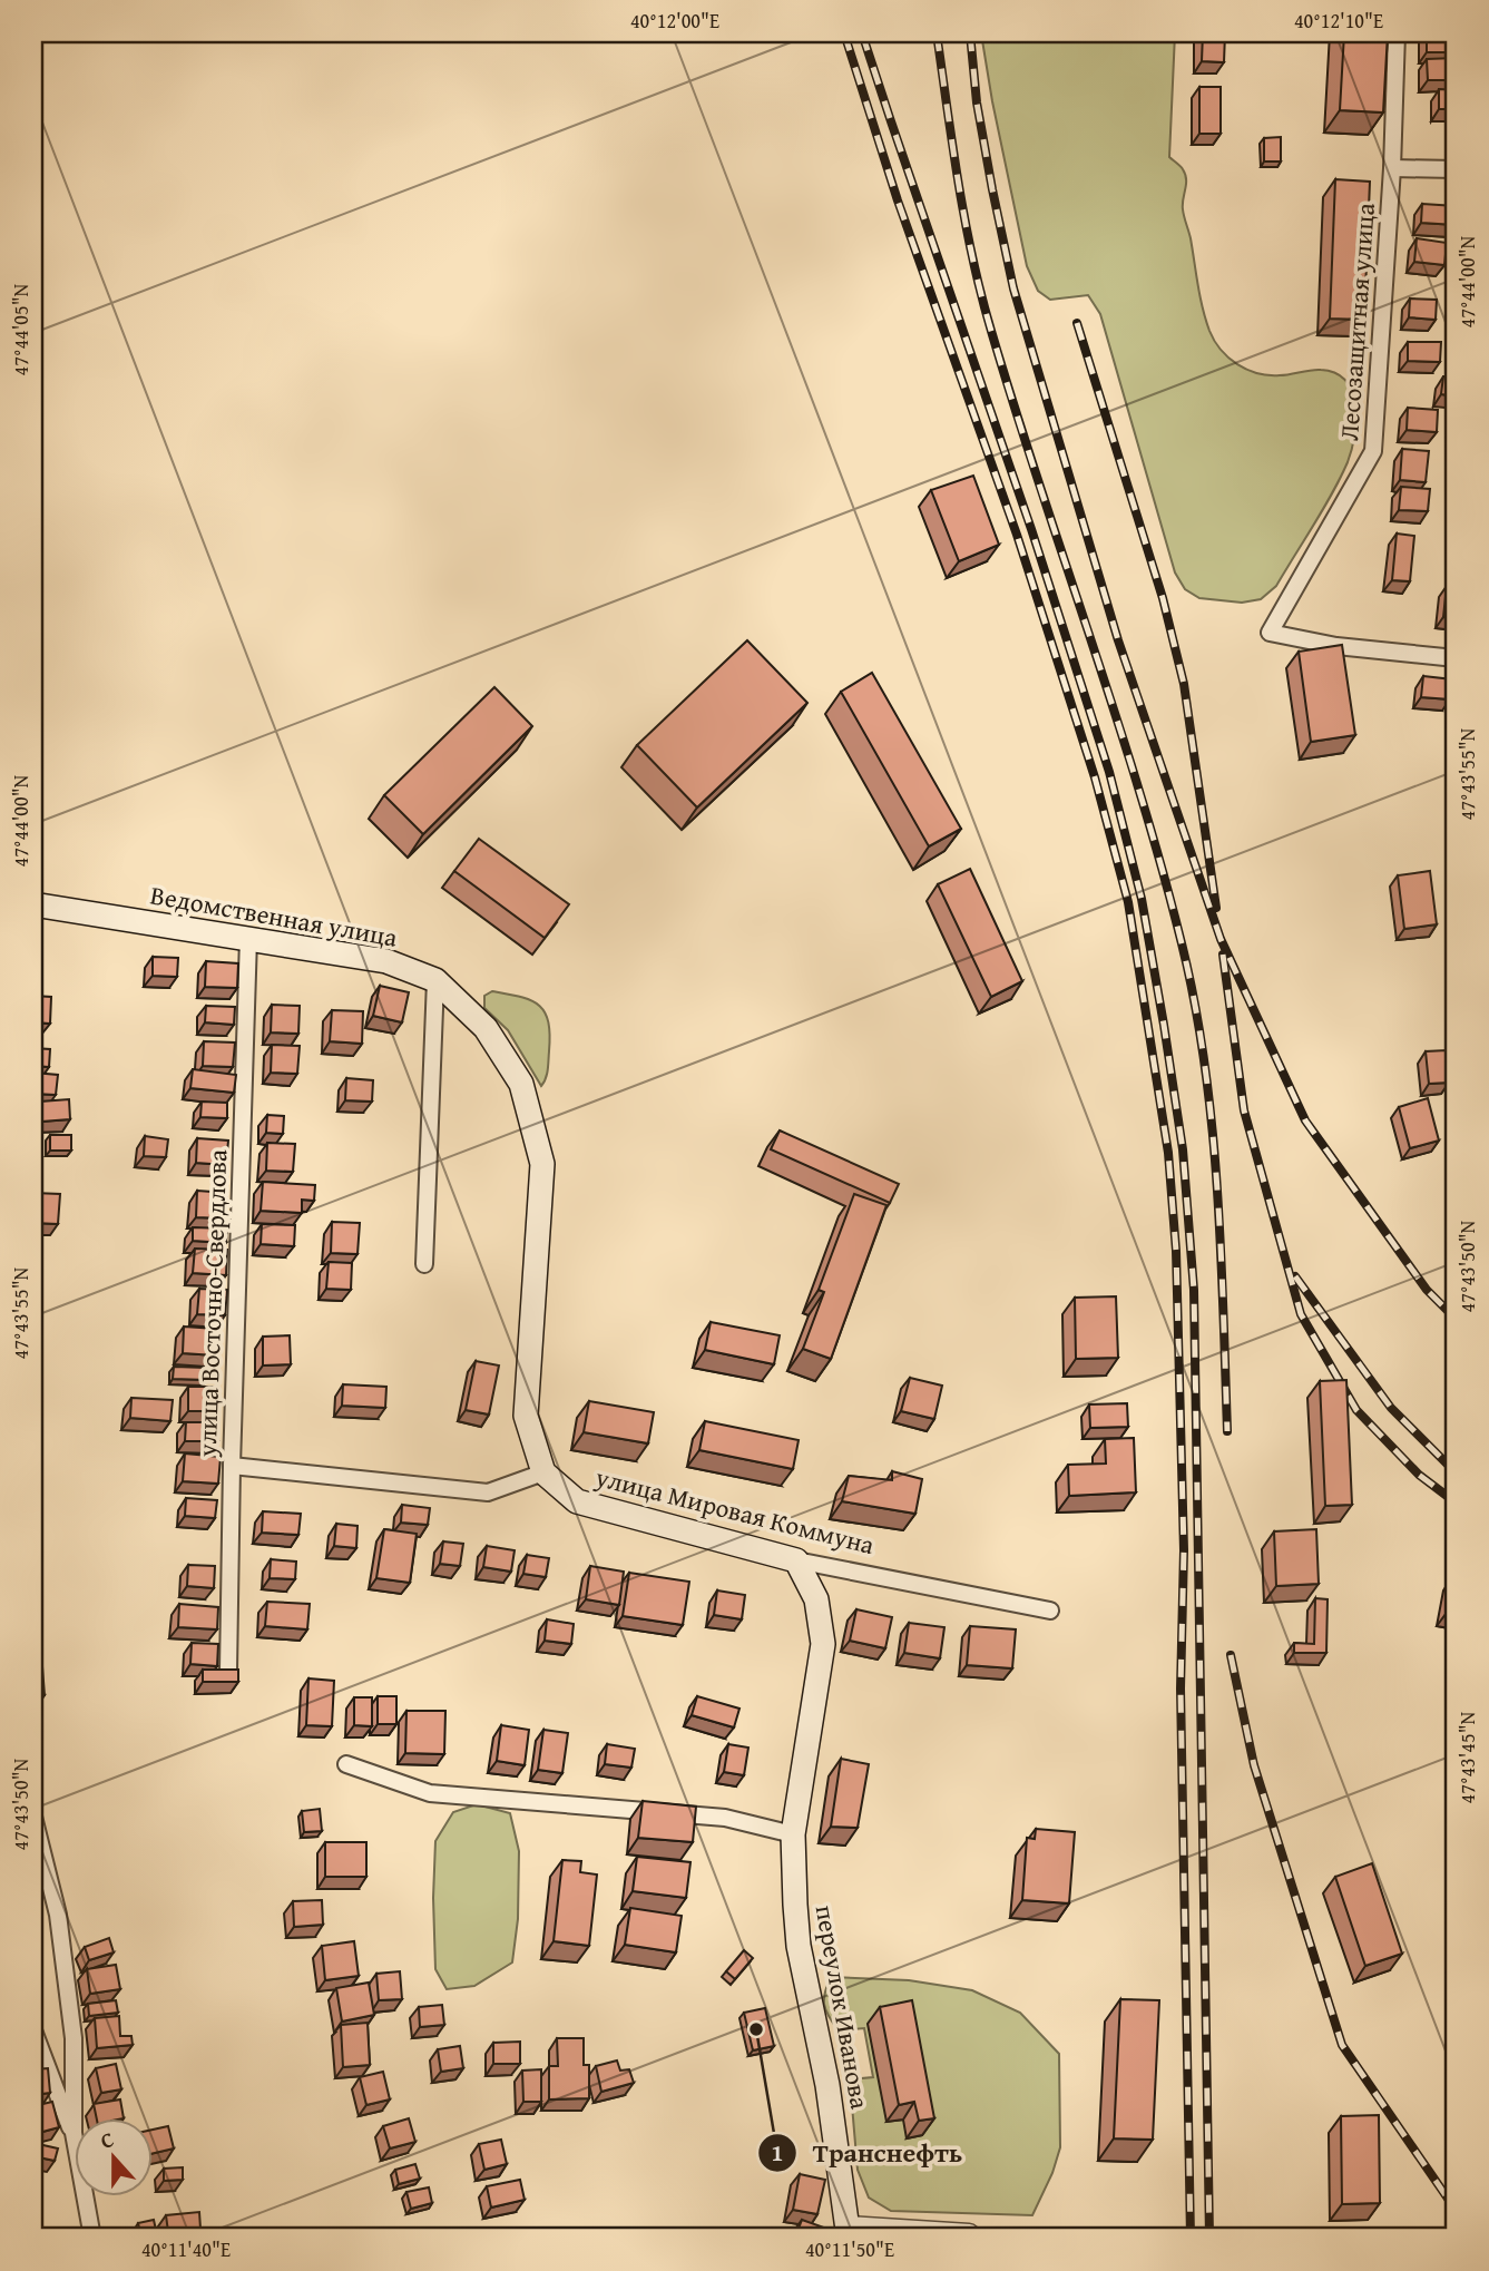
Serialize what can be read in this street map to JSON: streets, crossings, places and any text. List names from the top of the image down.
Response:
{
  "streets": {
    "main road": ["Ведомственная улица", "улица Мировая Коммуна", "переулок Иванова"],
    "street": ["Лесозащитная улица", "улица Восточно-Свердлова"]
  },
  "crossings": [
    ["Ведомственная улица", "улица Восточно-Свердлова"],
    ["Ведомственная улица", "улица Мировая Коммуна"],
    ["улица Мировая Коммуна", "переулок Иванова"]
  ],
  "places": ["Транснефть"],
  "north": "top",
  "coordinates": [
    "40°12'00\"E",
    "40°12'10\"E",
    "47°44'00\"N",
    "47°44'05\"N",
    "47°43'55\"N",
    "47°43'50\"N",
    "47°43'45\"N",
    "40°11'40\"E",
    "40°11'50\"E"
  ]
}
